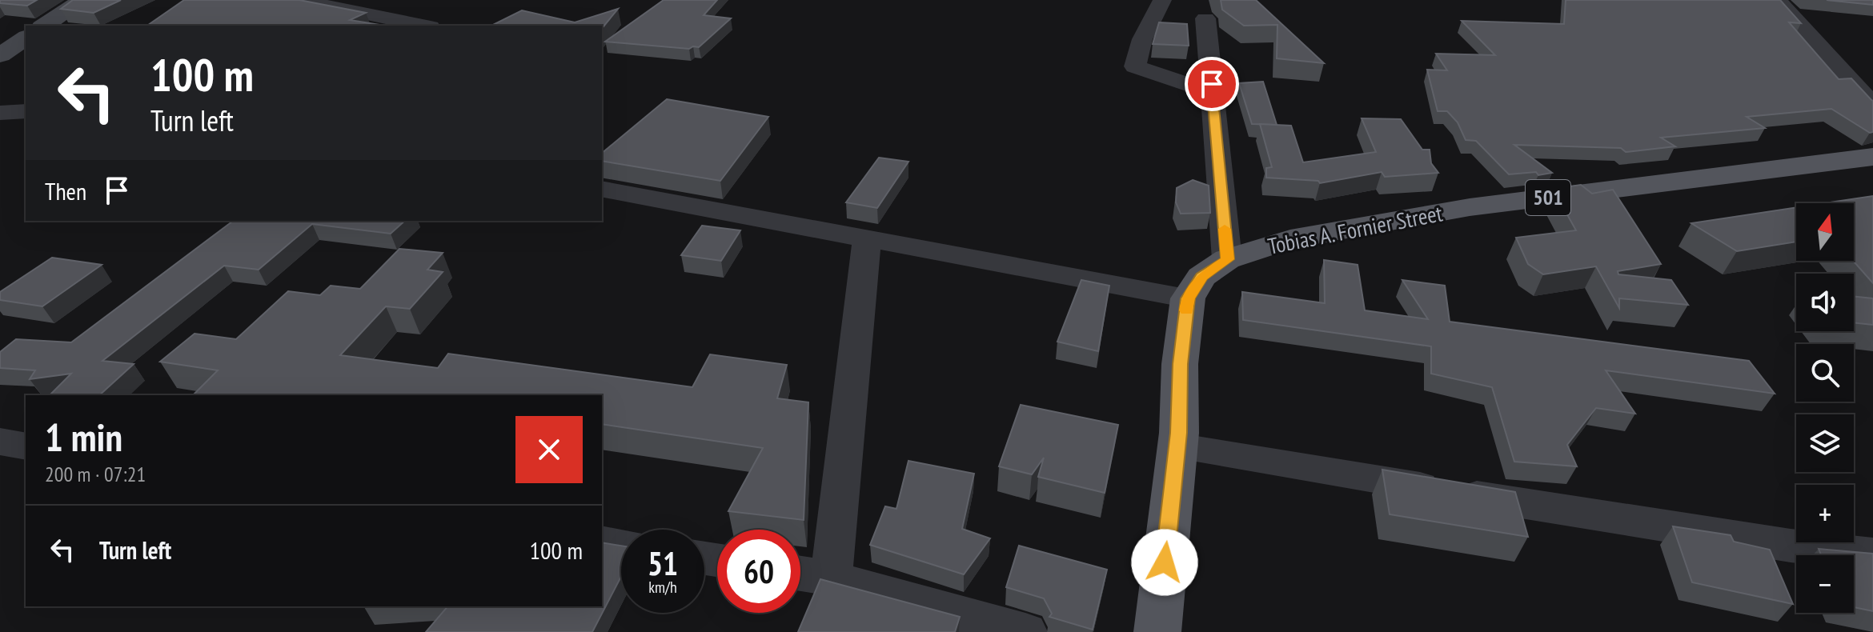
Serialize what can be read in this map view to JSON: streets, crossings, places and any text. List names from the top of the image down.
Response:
{
  "streets": {
    "main road": ["501", "Tobias A. Fornier Street"]
  },
  "north": "top",
  "page": {
    "turn": ["100 m", "Turn left"],
    "then": "Then",
    "map_buttons": ["+", "−"],
    "heading": ["1 min", "200 m · 07:21"],
    "list": [
      {
        "name": "Turn left",
        "value": "100 m"
      }
    ],
    "speed": "51 km/h",
    "limit": "60"
  }
}
